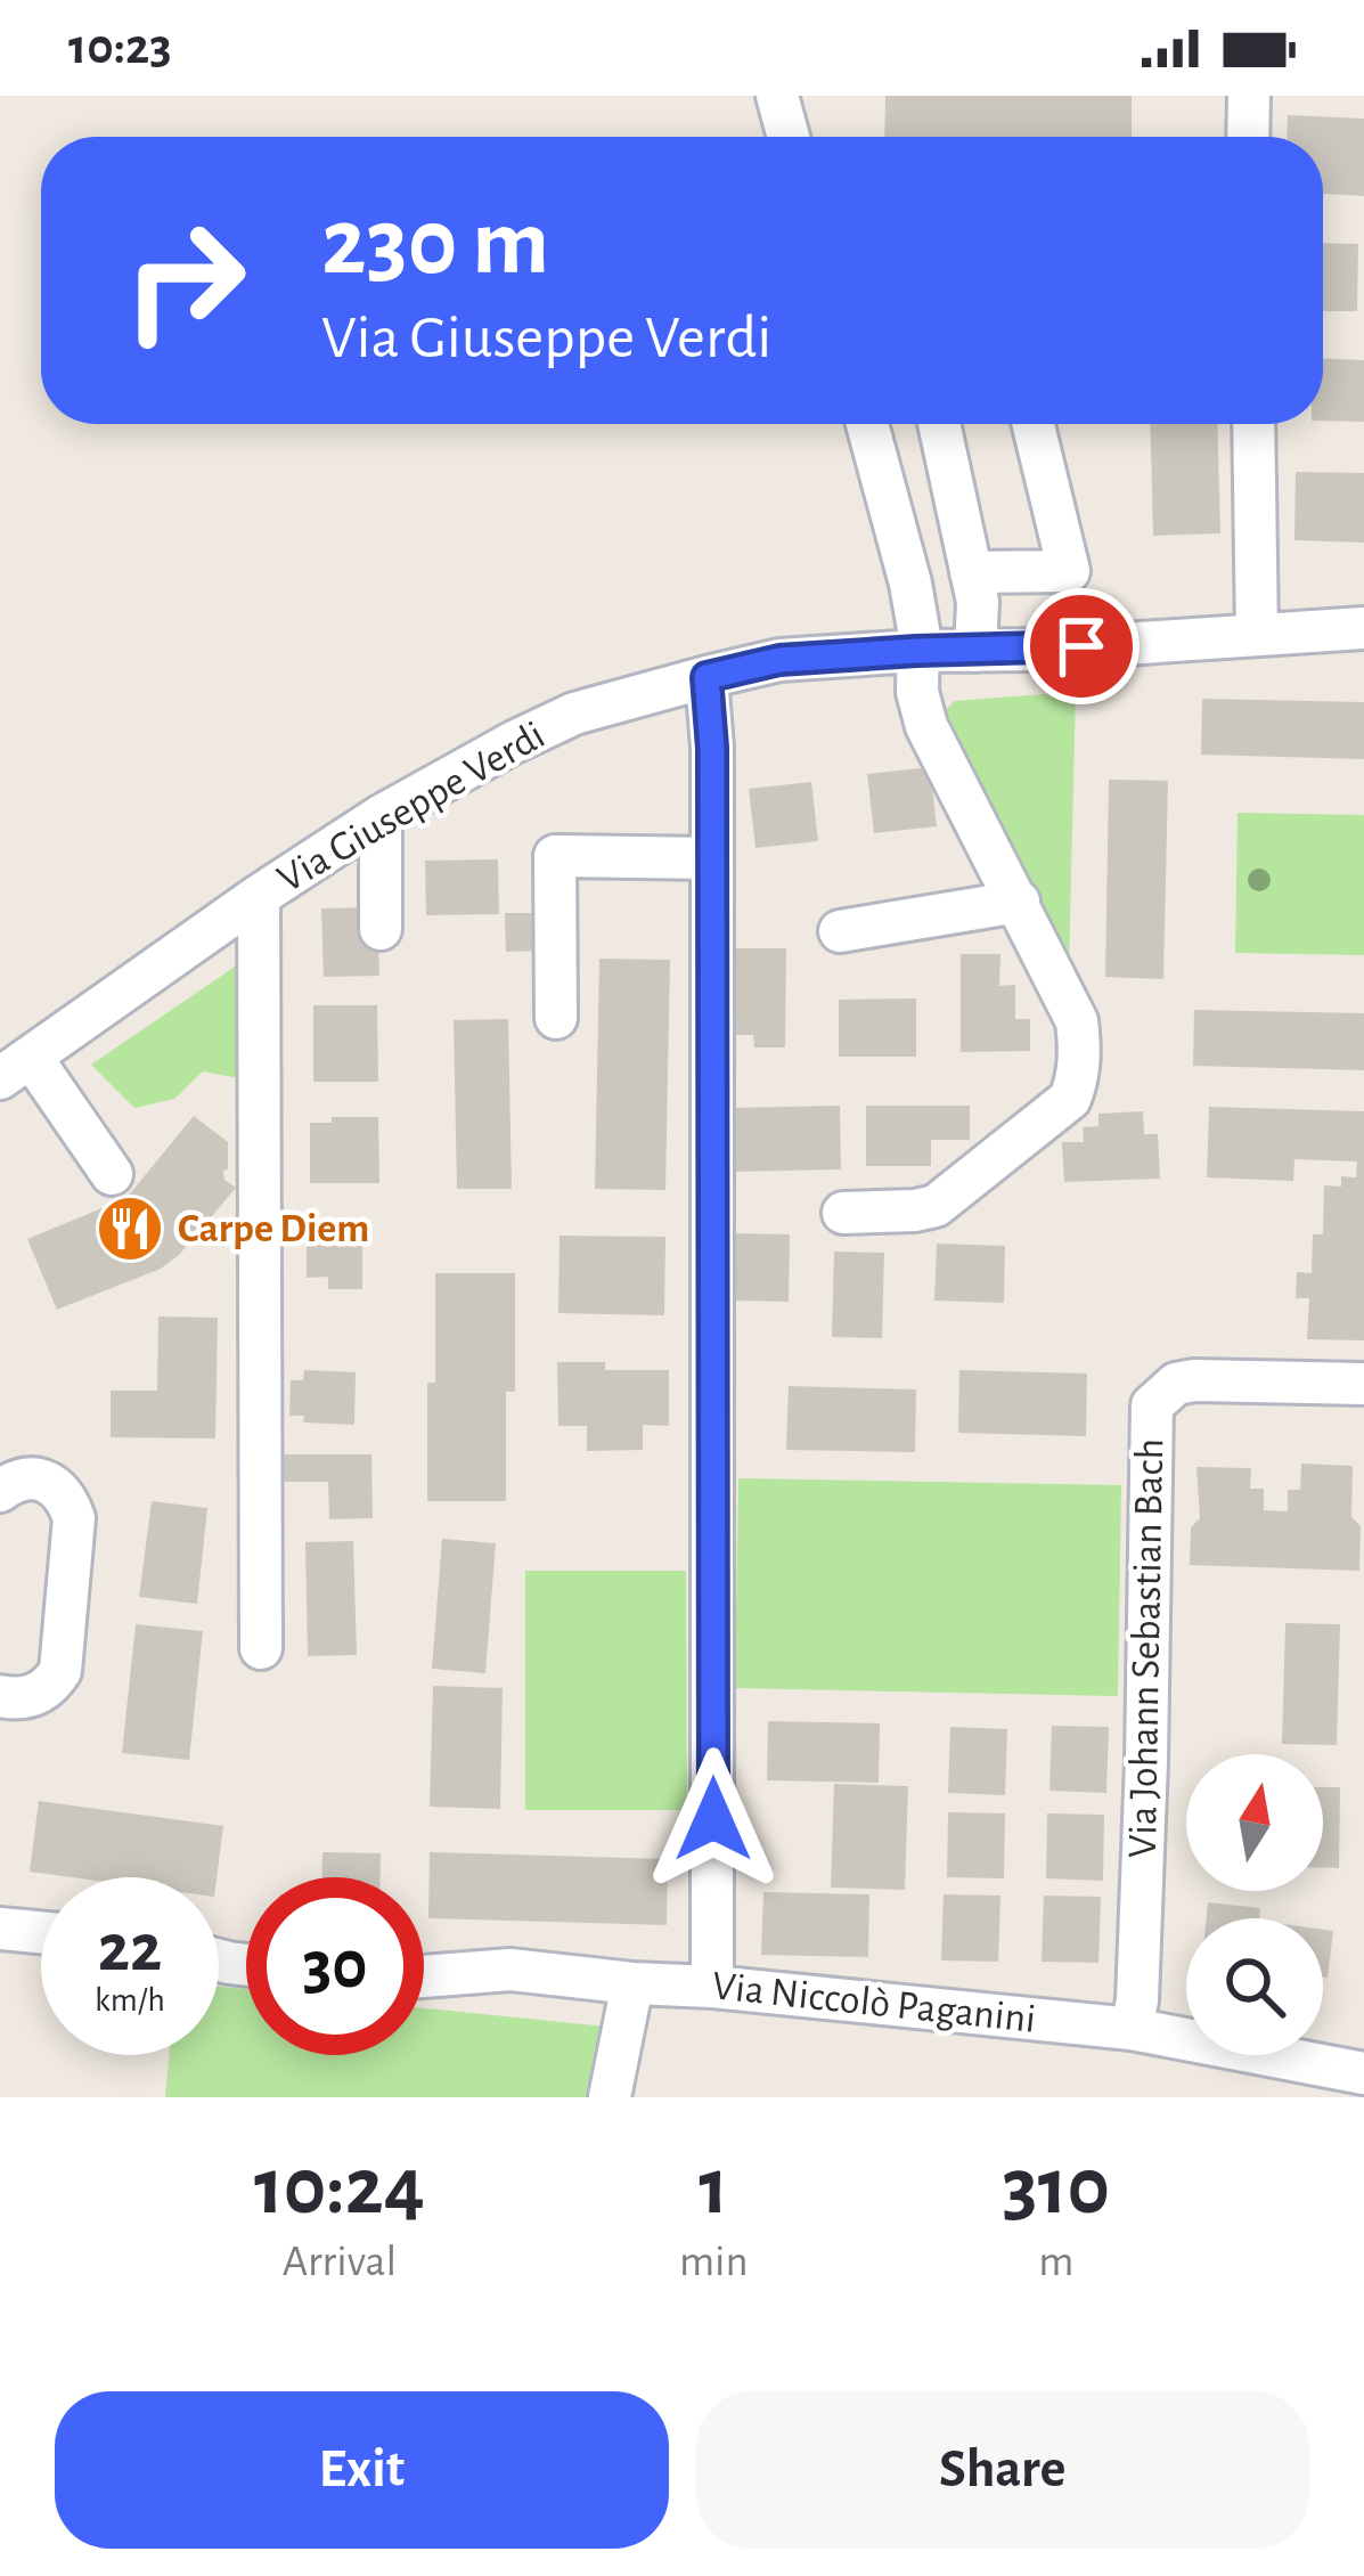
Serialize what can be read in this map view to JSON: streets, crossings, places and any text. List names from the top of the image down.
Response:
{
  "streets": {
    "street": ["Via Giuseppe Verdi", "Via Johann Sebastian Bach", "Via Niccolò Paganini"]
  },
  "crossings": [
    ["Via Johann Sebastian Bach", "Via Niccolò Paganini"]
  ],
  "places": {
    "restaurant": ["Carpe Diem"]
  },
  "north": "top",
  "page": {
    "status": "10:23",
    "turn": ["230 m", "Via Giuseppe Verdi"],
    "speed": "22 km/h",
    "limit": "30",
    "eta": [
      "10:24",
      "Arrival",
      "1",
      "min",
      "310",
      "m"
    ],
    "buttons": ["Exit", "Share"]
  }
}
